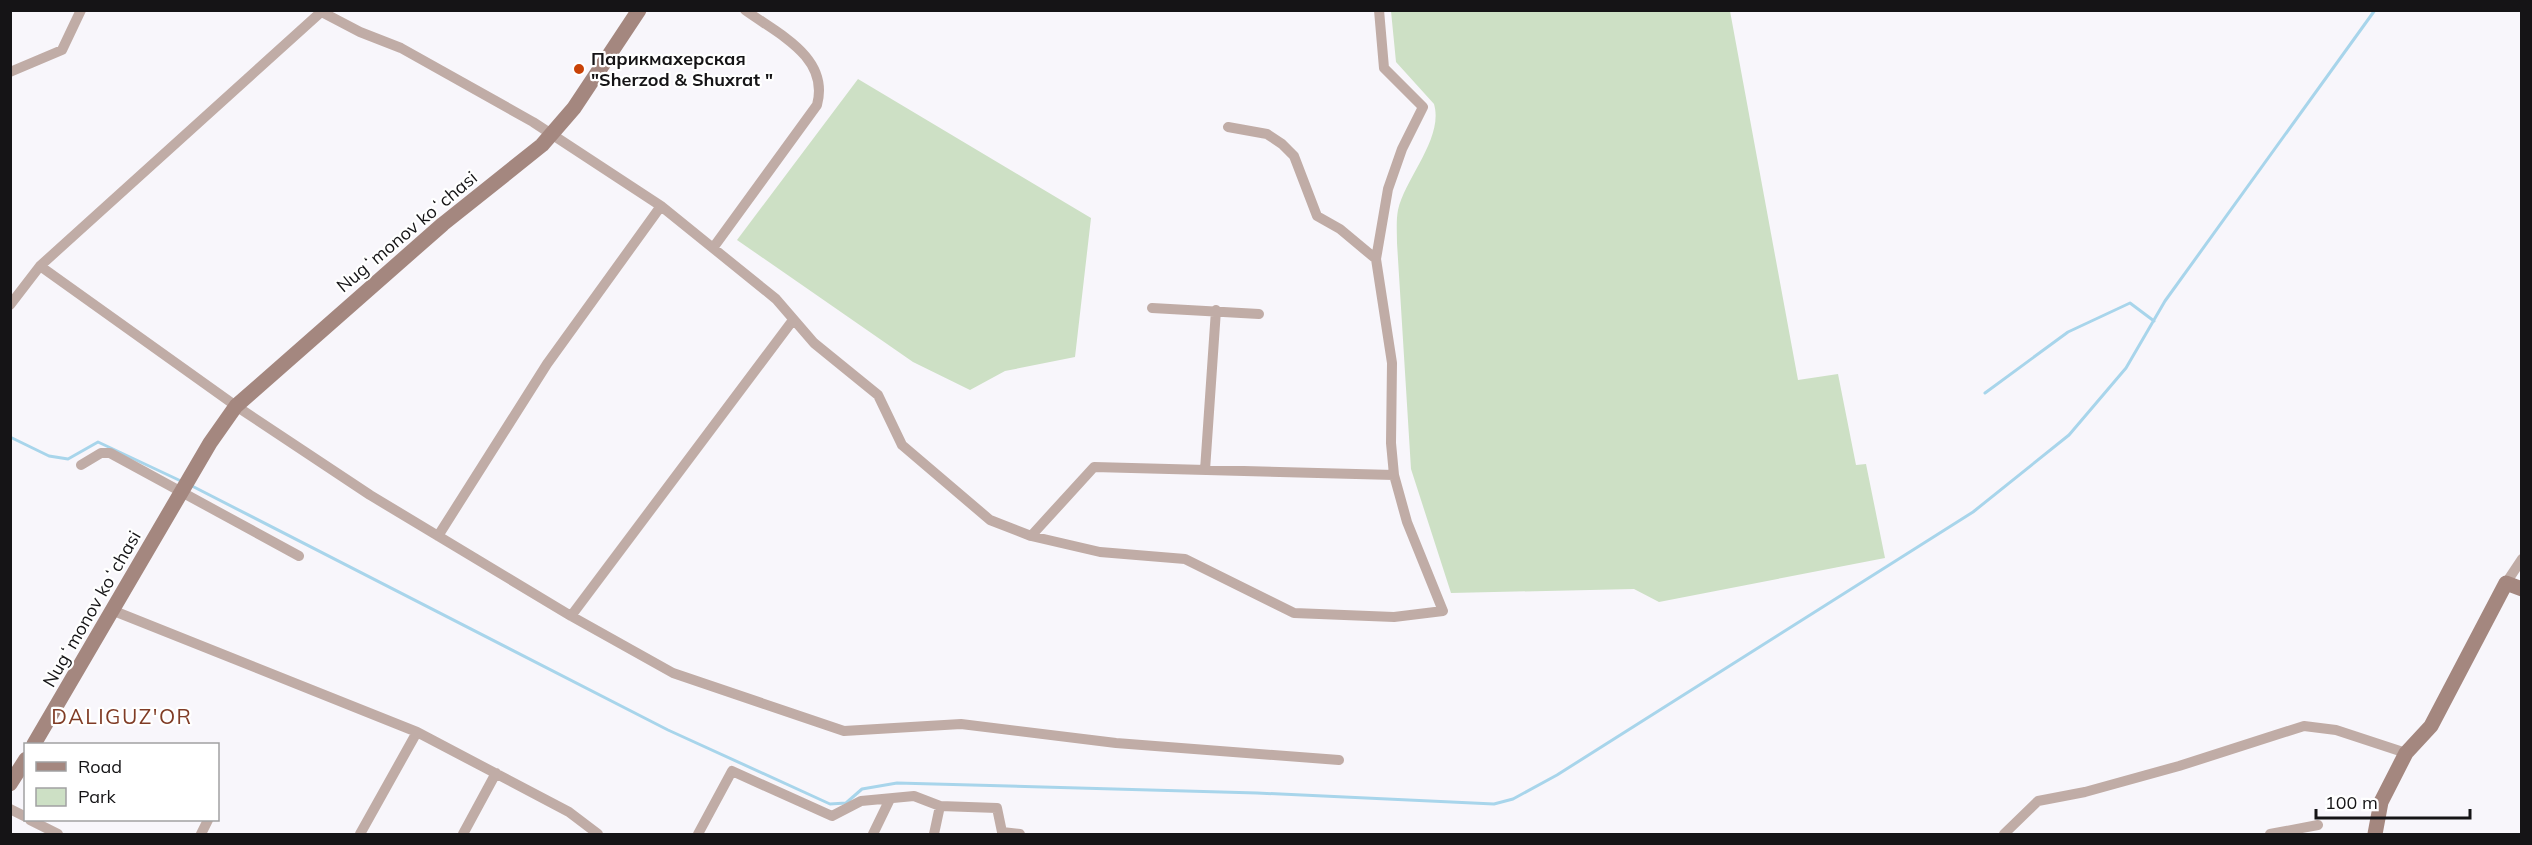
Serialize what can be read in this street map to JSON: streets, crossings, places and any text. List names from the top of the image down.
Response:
{
  "streets": {
    "main road": ["Nugʻmonov koʻchasi"]
  },
  "districts": ["DALIGUZ'OR"],
  "places": ["Парикмахерская \"Sherzod & Shuxrat \""],
  "legend": ["Road", "Park"],
  "scale_bar": "100 m"
}
